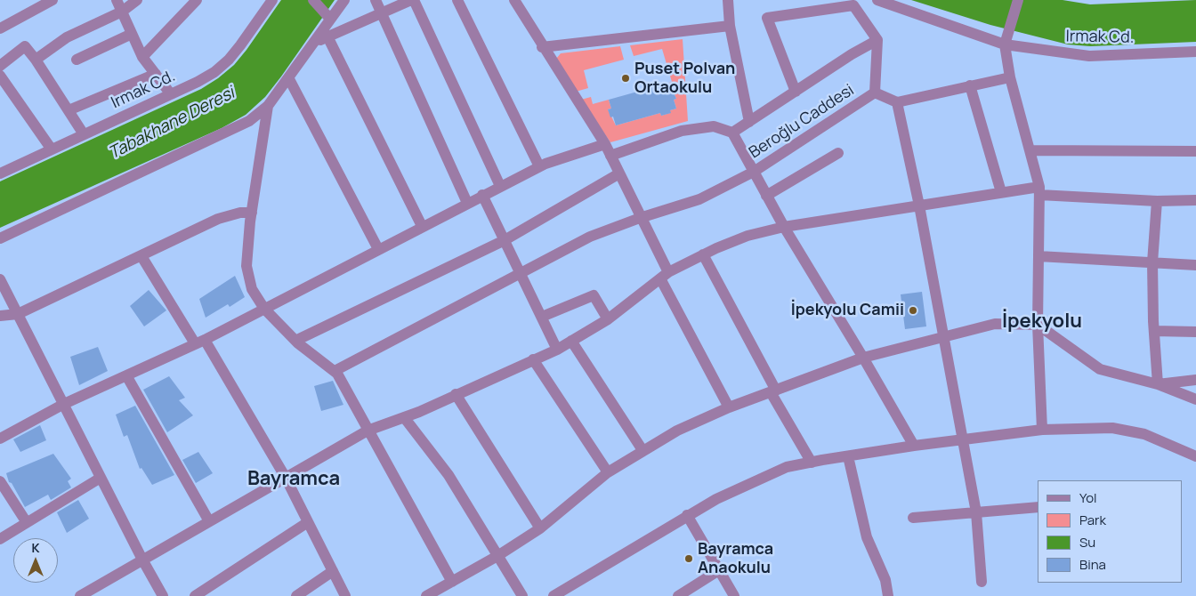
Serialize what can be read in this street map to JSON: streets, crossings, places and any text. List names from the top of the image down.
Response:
{
  "streets": {
    "street": ["Irmak Cd.", "Beroğlu Caddesi"]
  },
  "districts": ["İpekyolu", "Bayramca"],
  "water": ["Tabakhane Deresi"],
  "places": ["Puset Polvan Ortaokulu", "İpekyolu Camii", "Bayramca Anaokulu"],
  "legend": [
    "Yol",
    "Park",
    "Su",
    "Bina"
  ],
  "north": "top"
}
